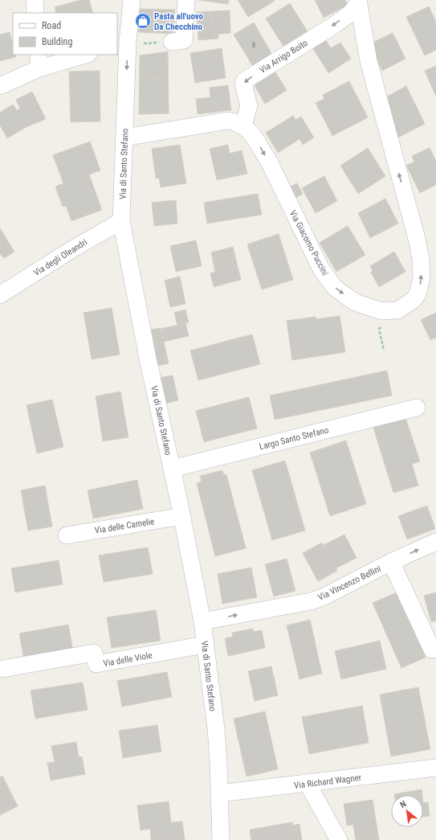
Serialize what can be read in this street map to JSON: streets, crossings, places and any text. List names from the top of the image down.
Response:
{
  "streets": {
    "street": [
      "Via Arrigo Boito",
      "Via di Santo Stefano",
      "Via Giacomo Puccini",
      "Via degli Oleandri",
      "Largo Santo Stefano",
      "Via delle Camelie",
      "Via Vincenzo Bellini",
      "Via delle Viole",
      "Via Richard Wagner"
    ]
  },
  "crossings": [
    ["Via Arrigo Boito", "Via Giacomo Puccini"],
    ["Via di Santo Stefano", "Via Giacomo Puccini"],
    ["Via di Santo Stefano", "Via degli Oleandri"],
    ["Via di Santo Stefano", "Largo Santo Stefano"],
    ["Via di Santo Stefano", "Via delle Camelie"],
    ["Via di Santo Stefano", "Via Vincenzo Bellini"],
    ["Via di Santo Stefano", "Via delle Viole"],
    ["Via di Santo Stefano", "Via Richard Wagner"]
  ],
  "one_way": ["Via Arrigo Boito", "Via Vincenzo Bellini"],
  "places": {
    "shop": ["Pasta all'uovo Da Checchino"]
  },
  "house_numbers": ["8"],
  "legend": ["Road", "Building"],
  "north": "top left"
}
